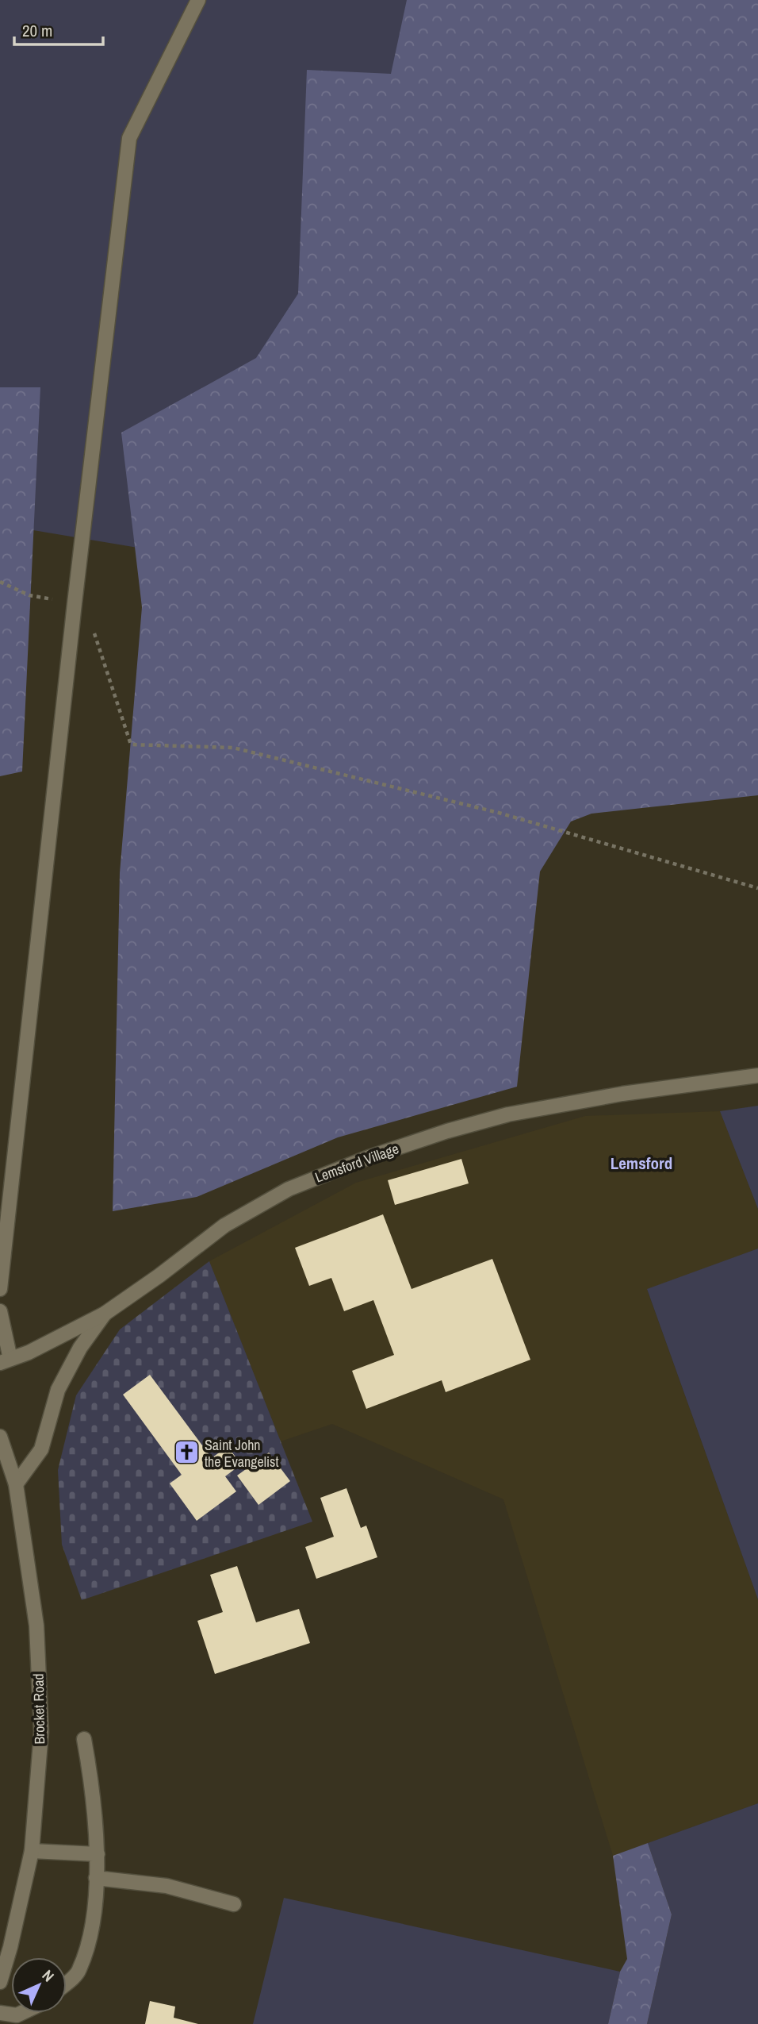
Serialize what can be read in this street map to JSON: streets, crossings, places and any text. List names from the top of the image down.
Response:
{
  "streets": {
    "street": ["Lemsford Village", "Brocket Road"]
  },
  "districts": ["Lemsford"],
  "places": {
    "church": ["Saint John the Evangelist"]
  },
  "scale_bar": "20 m",
  "north": "top right"
}
